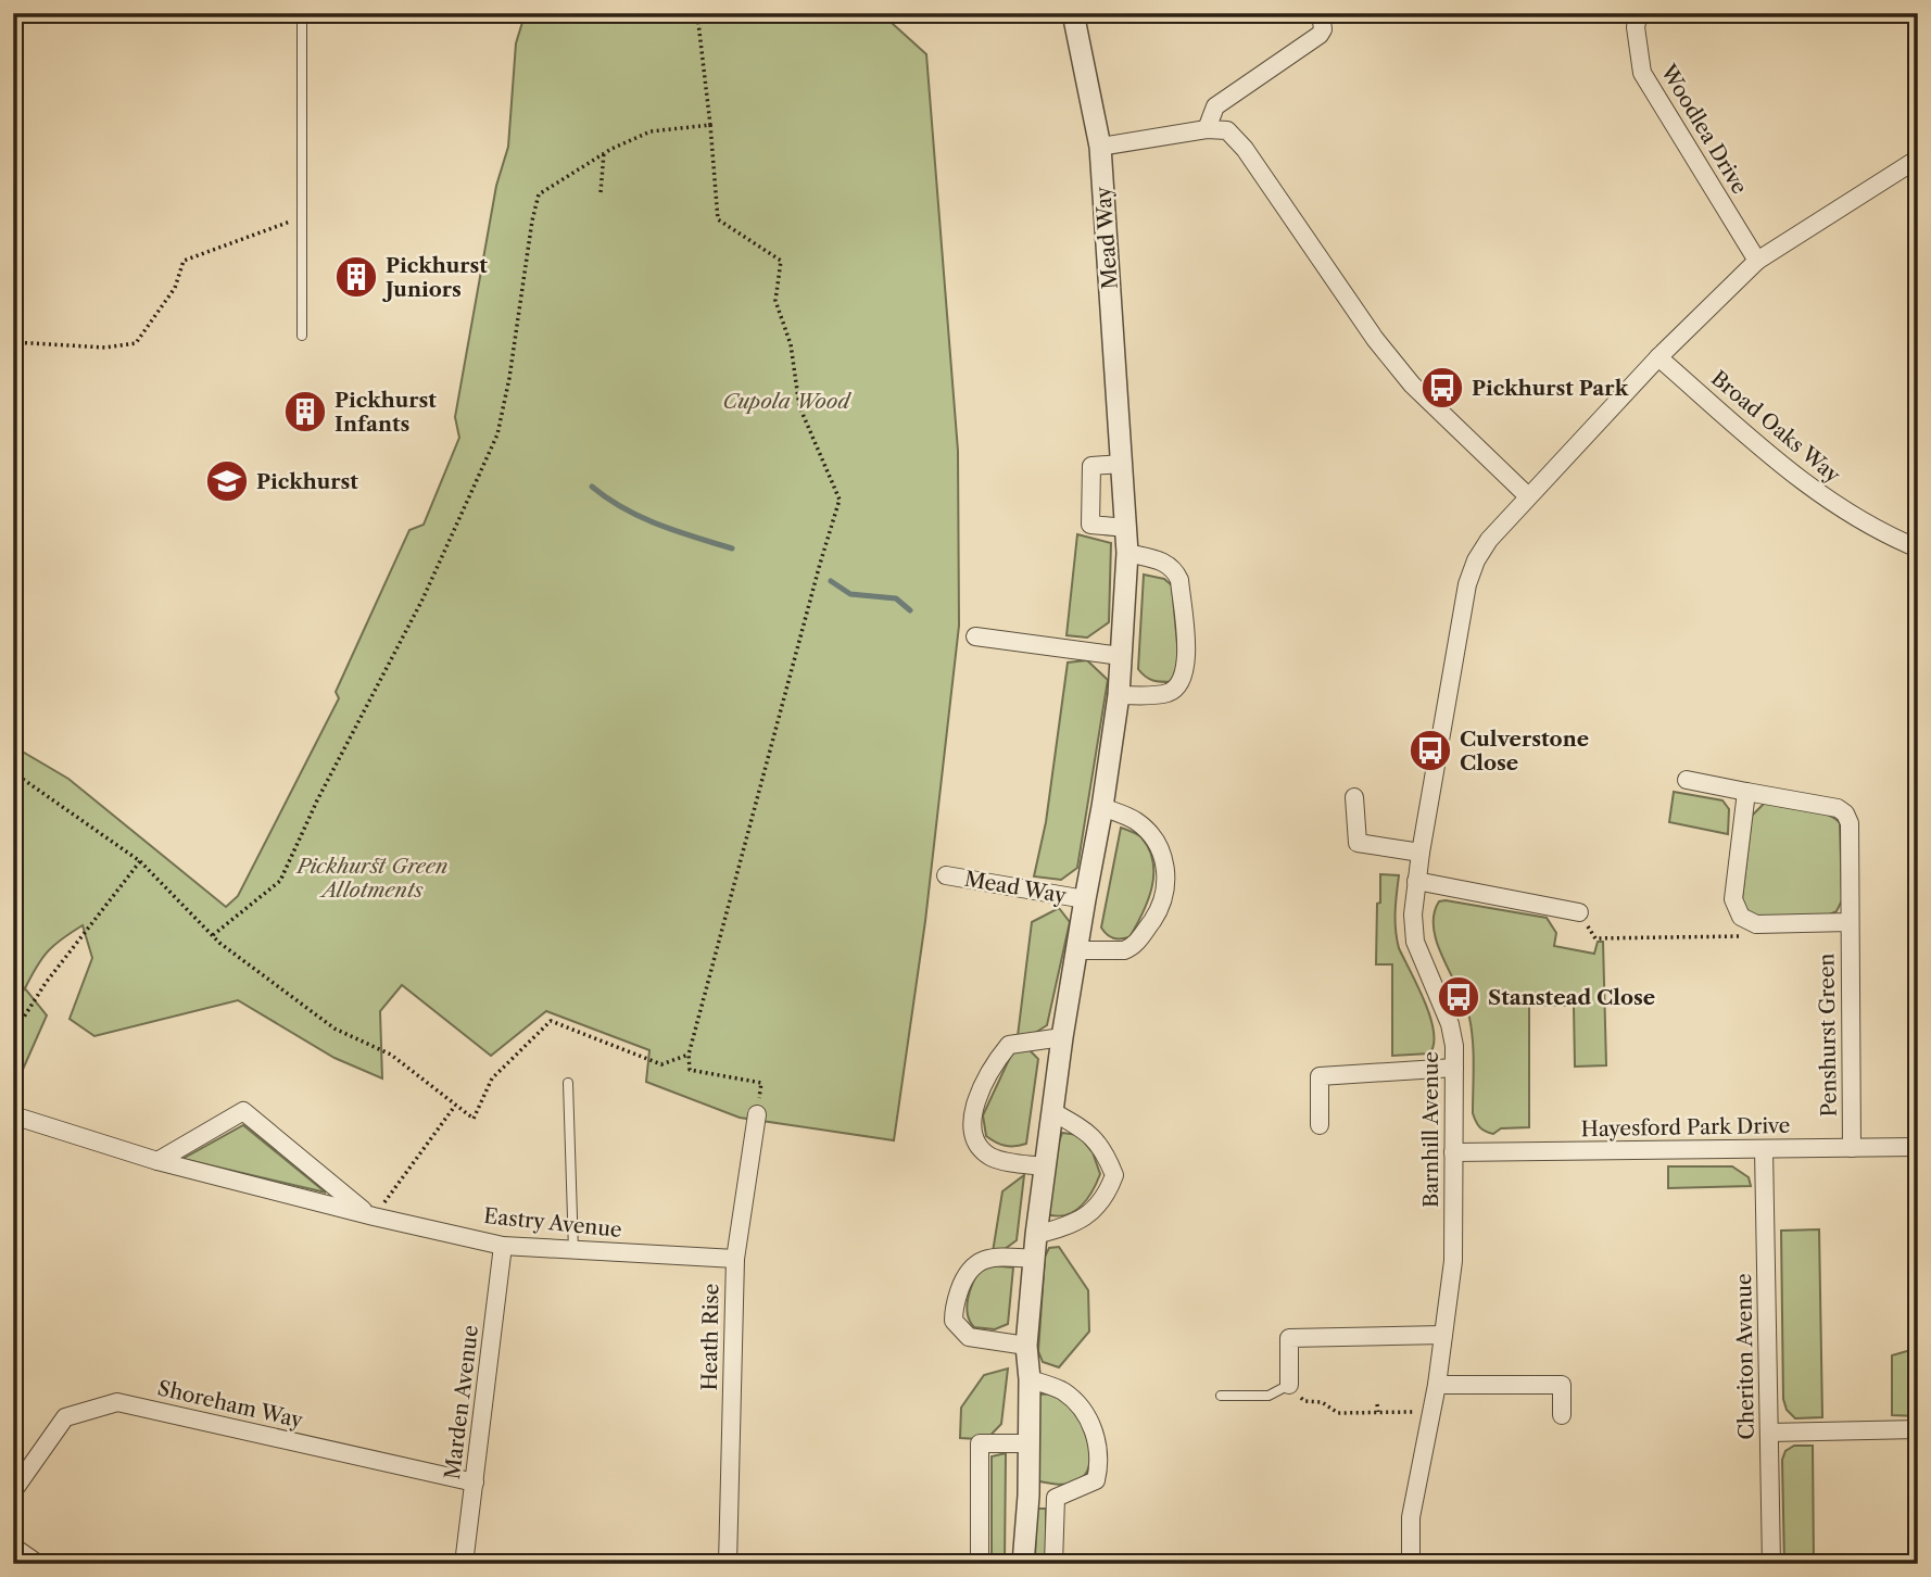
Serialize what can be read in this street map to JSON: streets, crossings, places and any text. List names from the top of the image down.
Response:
{
  "streets": {
    "street": [
      "Woodlea Drive",
      "Mead Way",
      "Broad Oaks Way",
      "Penshurst Green",
      "Hayesford Park Drive",
      "Barnhill Avenue",
      "Eastry Avenue",
      "Heath Rise",
      "Cheriton Avenue",
      "Marden Avenue",
      "Shoreham Way"
    ]
  },
  "crossings": [
    ["Penshurst Green", "Hayesford Park Drive"],
    ["Hayesford Park Drive", "Barnhill Avenue"],
    ["Hayesford Park Drive", "Cheriton Avenue"],
    ["Eastry Avenue", "Heath Rise"],
    ["Eastry Avenue", "Marden Avenue"],
    ["Marden Avenue", "Shoreham Way"]
  ],
  "parks": ["Cupola Wood", "Pickhurst Green Allotments"],
  "places": {
    "building": ["Pickhurst Juniors", "Pickhurst Infants"],
    "bus stop": ["Pickhurst Park", "Culverstone Close", "Stanstead Close"],
    "school or university": ["Pickhurst"]
  }
}
